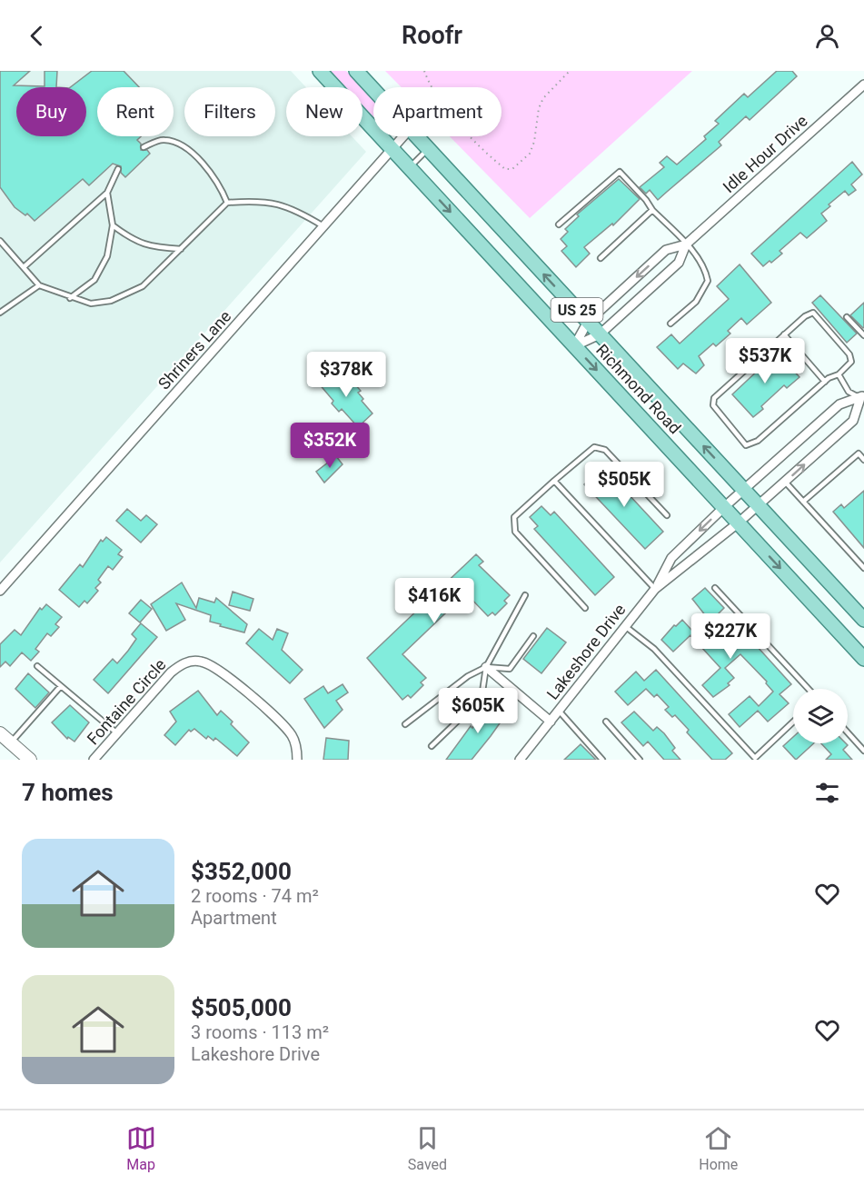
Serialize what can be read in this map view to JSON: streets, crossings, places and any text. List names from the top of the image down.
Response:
{
  "streets": {
    "main road": ["US 25", "Richmond Road"],
    "street": [
      "Idle Hour Drive",
      "Shriners Lane",
      "Lakeshore Drive",
      "Fontaine Circle"
    ]
  },
  "crossings": [
    ["Idle Hour Drive", "Richmond Road"],
    ["Shriners Lane", "Richmond Road"],
    ["Richmond Road", "Lakeshore Drive"]
  ],
  "page": {
    "header": "Roofr",
    "chip": [
      "Buy",
      "Rent",
      "Filters",
      "New",
      "Apartment"
    ],
    "price": [
      "$537K",
      "$378K",
      "$352K",
      "$505K",
      "$416K",
      "$227K",
      "$605K"
    ],
    "heading": "7 homes",
    "list": [
      {
        "name": "$352,000",
        "note": "2 rooms · 74 m² · Apartment"
      },
      {
        "name": "$505,000",
        "note": "3 rooms · 113 m² · Lakeshore Drive"
      }
    ],
    "tabs": ["Map", "Saved", "Home"]
  }
}
